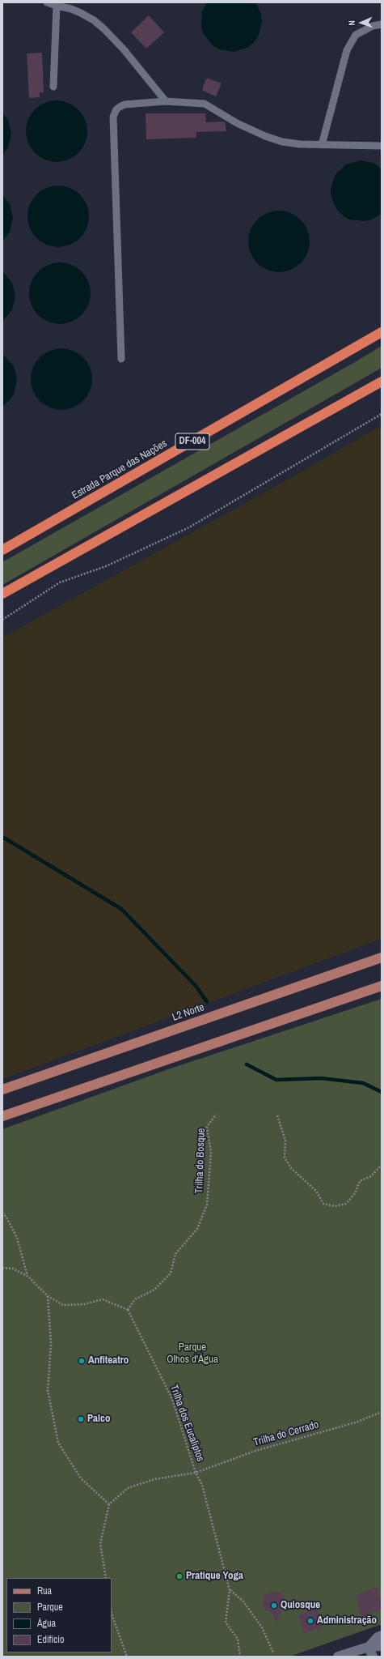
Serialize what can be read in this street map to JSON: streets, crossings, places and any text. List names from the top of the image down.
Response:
{
  "streets": {
    "highway": ["DF-004", "Estrada Parque das Nações"],
    "main road": ["L2 Norte"],
    "path": ["Trilha do Bosque", "Trilha dos Eucaliptos", "Trilha do Cerrado"]
  },
  "crossings": [
    ["Trilha do Bosque", "Trilha dos Eucaliptos"],
    ["Trilha dos Eucaliptos", "Trilha do Cerrado"]
  ],
  "parks": ["Parque Olhos d'Água"],
  "places": [
    "Anfiteatro",
    "Palco",
    "Pratique Yoga",
    "Quiosque",
    "Administração"
  ],
  "legend": [
    "Rua",
    "Parque",
    "Água",
    "Edifício"
  ],
  "north": "left"
}
